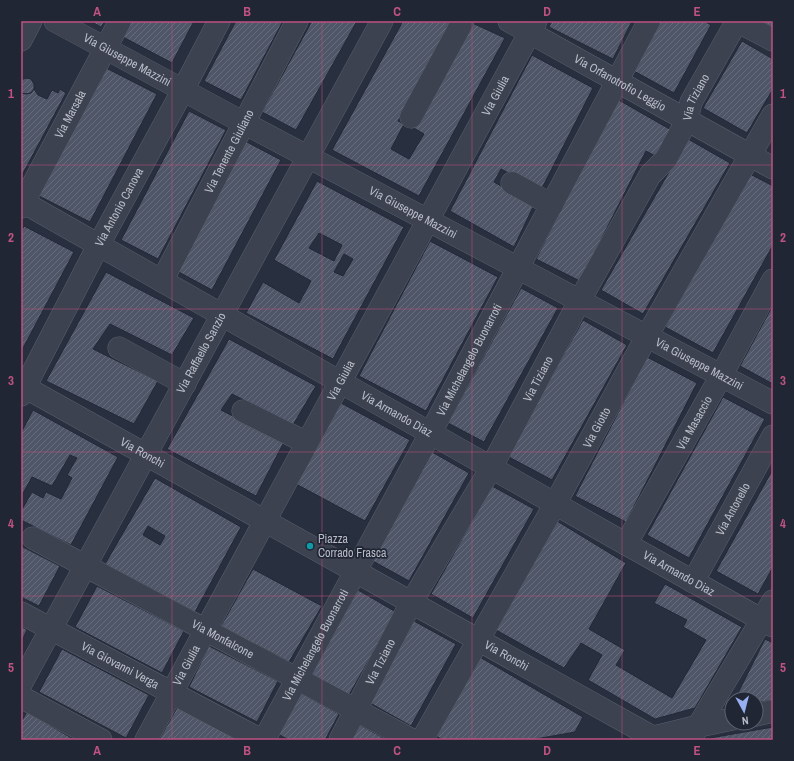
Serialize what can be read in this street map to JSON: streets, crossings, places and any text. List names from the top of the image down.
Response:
{
  "streets": {
    "street": [
      "Via Giuseppe Mazzini",
      "Via Orfanotrofio Leggio",
      "Via Giulia",
      "Via Tiziano",
      "Via Marsala",
      "Via Tenente Giuliano",
      "Via Antonio Canova",
      "Via Raffaello Sanzio",
      "Via Michelangelo Buonarroti",
      "Via Armando Diaz",
      "Via Masaccio",
      "Via Giotto",
      "Via Ronchi",
      "Via Antonello",
      "Via Monfalcone",
      "Via Giovanni Verga"
    ]
  },
  "crossings": [
    ["Via Giuseppe Mazzini", "Via Giulia"],
    ["Via Giuseppe Mazzini", "Via Tiziano"],
    ["Via Giuseppe Mazzini", "Via Marsala"],
    ["Via Giuseppe Mazzini", "Via Tenente Giuliano"],
    ["Via Giuseppe Mazzini", "Via Antonio Canova"],
    ["Via Giuseppe Mazzini", "Via Raffaello Sanzio"],
    ["Via Giuseppe Mazzini", "Via Michelangelo Buonarroti"],
    ["Via Giuseppe Mazzini", "Via Masaccio"],
    ["Via Giuseppe Mazzini", "Via Giotto"],
    ["Via Orfanotrofio Leggio", "Via Giulia"],
    ["Via Orfanotrofio Leggio", "Via Tiziano"],
    ["Via Orfanotrofio Leggio", "Via Michelangelo Buonarroti"],
    ["Via Orfanotrofio Leggio", "Via Giotto"],
    ["Via Giulia", "Via Armando Diaz"],
    ["Via Giulia", "Via Ronchi"],
    ["Via Giulia", "Via Monfalcone"],
    ["Via Giulia", "Via Giovanni Verga"],
    ["Via Tiziano", "Via Armando Diaz"],
    ["Via Tiziano", "Via Ronchi"],
    ["Via Tiziano", "Via Monfalcone"],
    ["Via Marsala", "Via Armando Diaz"],
    ["Via Tenente Giuliano", "Via Armando Diaz"],
    ["Via Antonio Canova", "Via Armando Diaz"],
    ["Via Antonio Canova", "Via Ronchi"],
    ["Via Raffaello Sanzio", "Via Armando Diaz"],
    ["Via Raffaello Sanzio", "Via Ronchi"],
    ["Via Raffaello Sanzio", "Via Monfalcone"],
    ["Via Raffaello Sanzio", "Via Giovanni Verga"],
    ["Via Michelangelo Buonarroti", "Via Armando Diaz"],
    ["Via Michelangelo Buonarroti", "Via Ronchi"],
    ["Via Michelangelo Buonarroti", "Via Monfalcone"],
    ["Via Michelangelo Buonarroti", "Via Giovanni Verga"],
    ["Via Armando Diaz", "Via Masaccio"],
    ["Via Armando Diaz", "Via Giotto"],
    ["Via Armando Diaz", "Via Antonello"],
    ["Via Giotto", "Via Ronchi"]
  ],
  "places": ["Piazza Corrado Frasca"],
  "north": "bottom",
  "grid": {
    "columns": [
      "A",
      "B",
      "C",
      "D",
      "E"
    ],
    "rows": [
      "1",
      "2",
      "3",
      "4",
      "5"
    ]
  }
}
